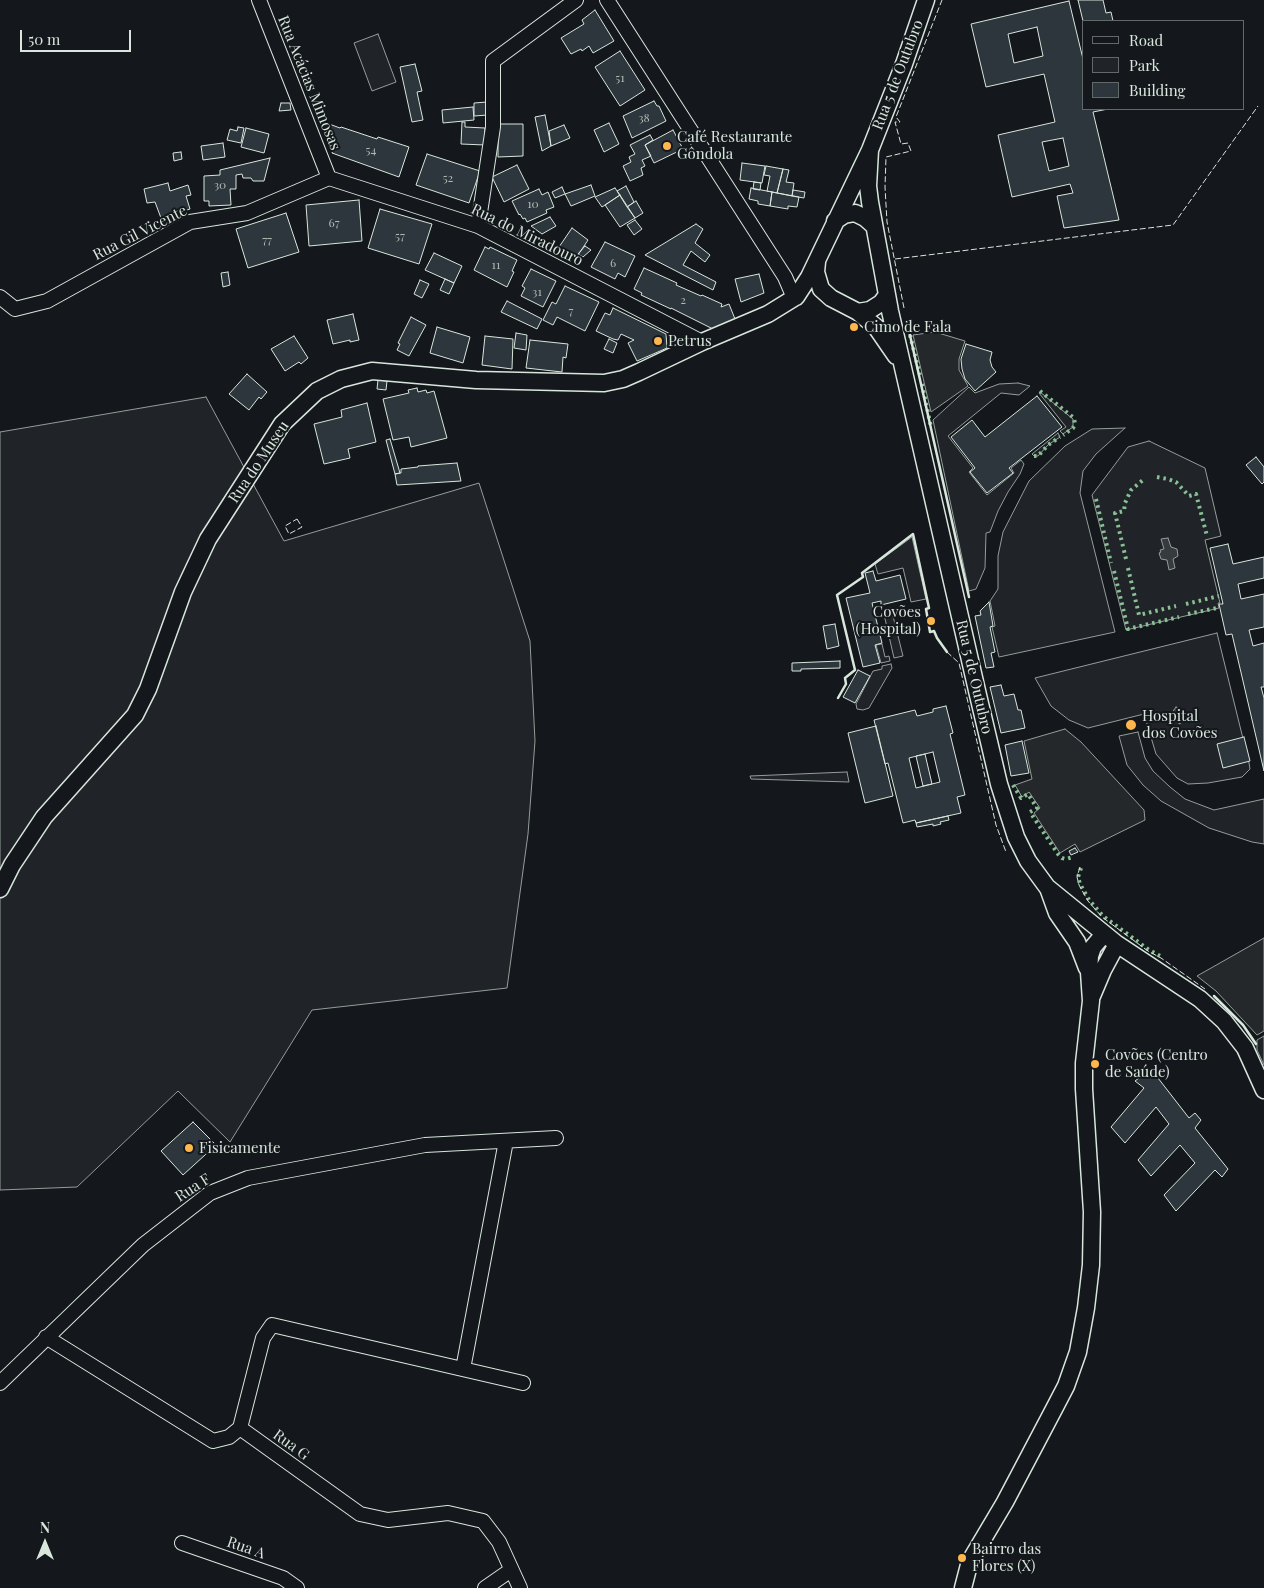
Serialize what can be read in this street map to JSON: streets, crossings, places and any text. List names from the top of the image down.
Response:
{
  "streets": {
    "street": [
      "Rua 5 de Outubro",
      "Rua Acácias Mimosas",
      "Rua Gil Vicente",
      "Rua do Miradouro",
      "Rua do Museu",
      "Rua F",
      "Rua G",
      "Rua A"
    ]
  },
  "crossings": [
    ["Rua Acácias Mimosas", "Rua Gil Vicente"],
    ["Rua Acácias Mimosas", "Rua do Miradouro"],
    ["Rua Gil Vicente", "Rua do Miradouro"],
    ["Rua do Miradouro", "Rua do Museu"]
  ],
  "places": [
    "Café Restaurante Gôndola",
    "Cimo de Fala",
    "Petrus",
    "Covões (Hospital)",
    "Hospital dos Covões",
    "Covões (Centro de Saúde)",
    "Fisicamente",
    "Bairro das Flores (X)"
  ],
  "house_numbers": [
    "51",
    "38",
    "54",
    "52",
    "30",
    "10",
    "67",
    "57",
    "77",
    "6",
    "11",
    "31",
    "2",
    "7"
  ],
  "legend": ["Road", "Park", "Building"],
  "scale_bar": "50 m",
  "north": "top"
}
